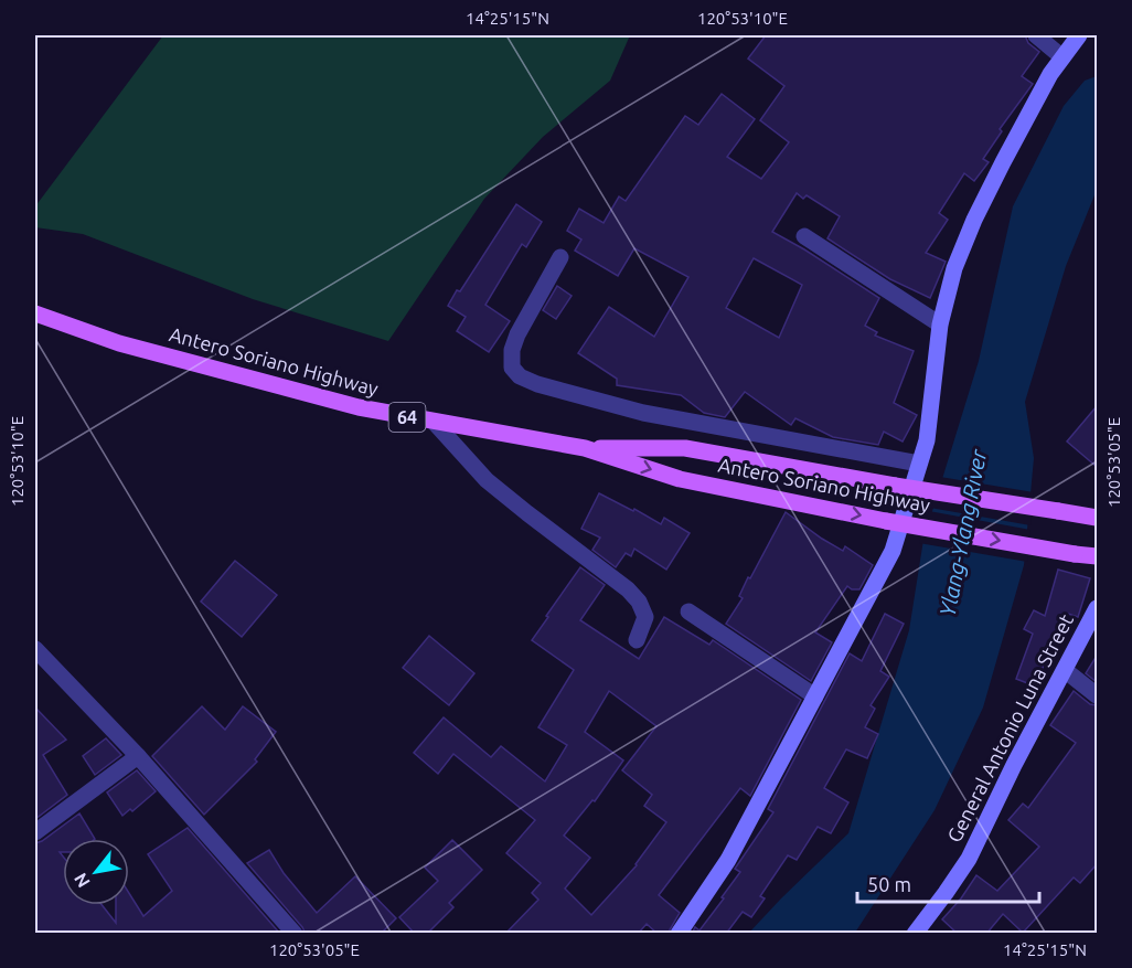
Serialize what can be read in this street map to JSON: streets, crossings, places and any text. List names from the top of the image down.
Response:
{
  "streets": {
    "main road": ["Antero Soriano Highway", "64"],
    "street": ["General Antonio Luna Street"]
  },
  "water": ["Ylang-Ylang River"],
  "scale_bar": "50 m",
  "north": "bottom left",
  "coordinates": ["14°25'15\"N", "120°53'10\"E", "120°53'05\"E"]
}
